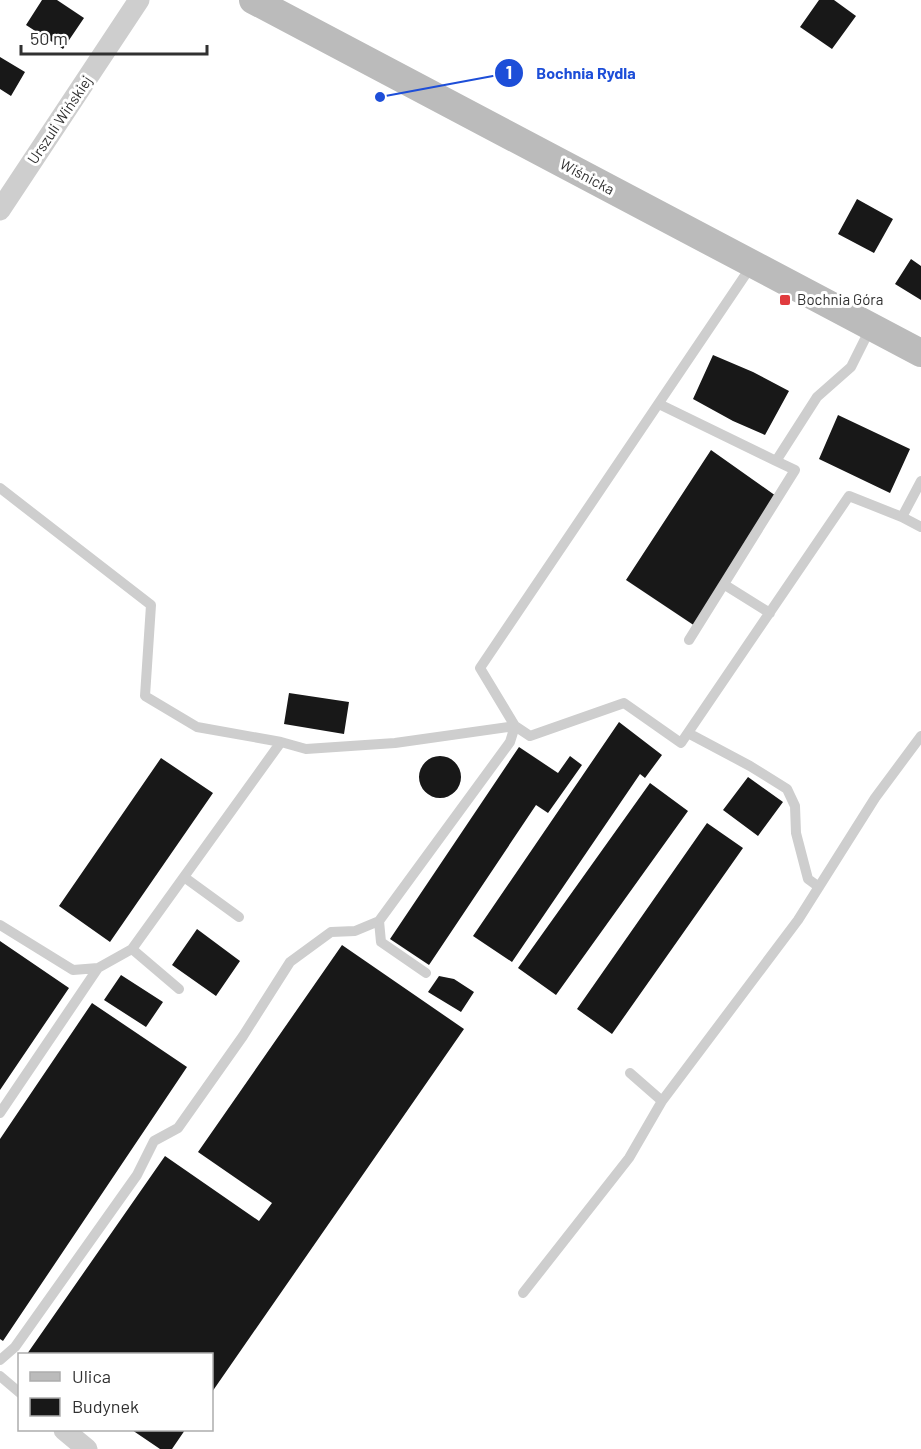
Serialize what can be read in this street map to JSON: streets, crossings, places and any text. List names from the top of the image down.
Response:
{
  "streets": {
    "main road": ["Wiśnicka"],
    "street": ["Urszuli Wińskiej"]
  },
  "places": {
    "other": ["Bochnia Rydla"],
    "transit": ["Bochnia Góra"]
  },
  "legend": ["Ulica", "Budynek"],
  "scale_bar": "50 m"
}
